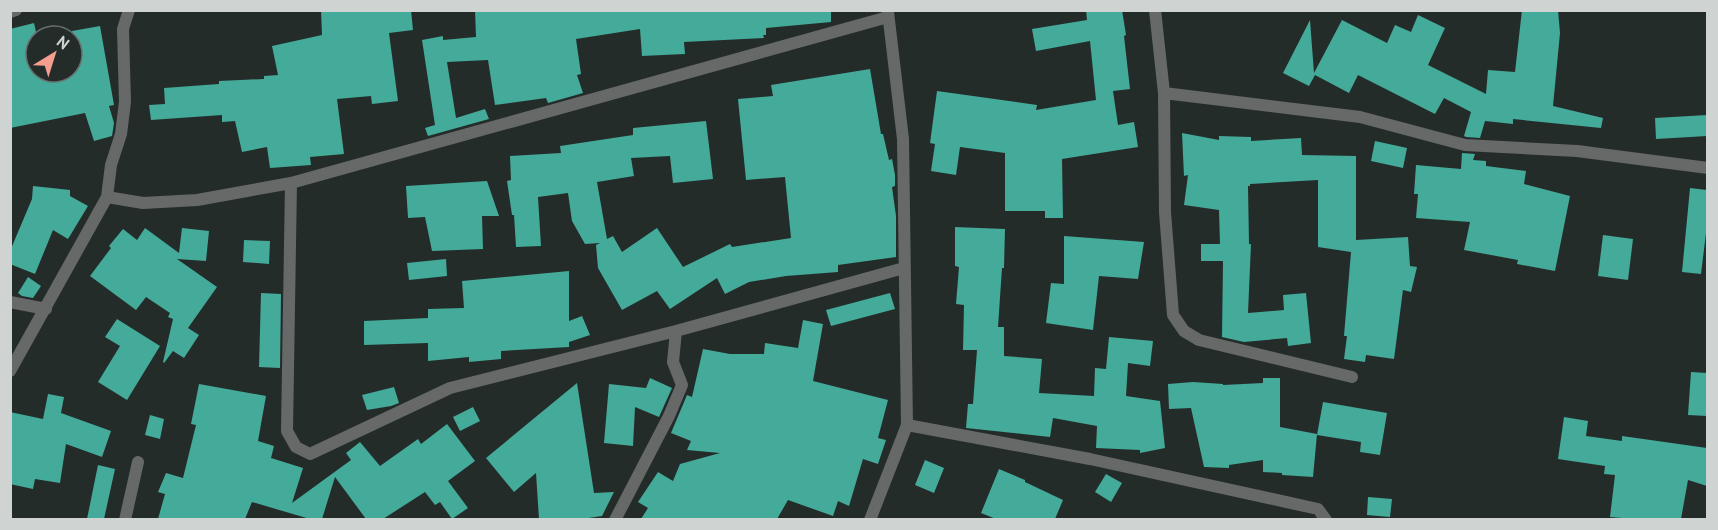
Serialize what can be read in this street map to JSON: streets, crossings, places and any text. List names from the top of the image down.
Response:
{
  "north": "top right"
}
